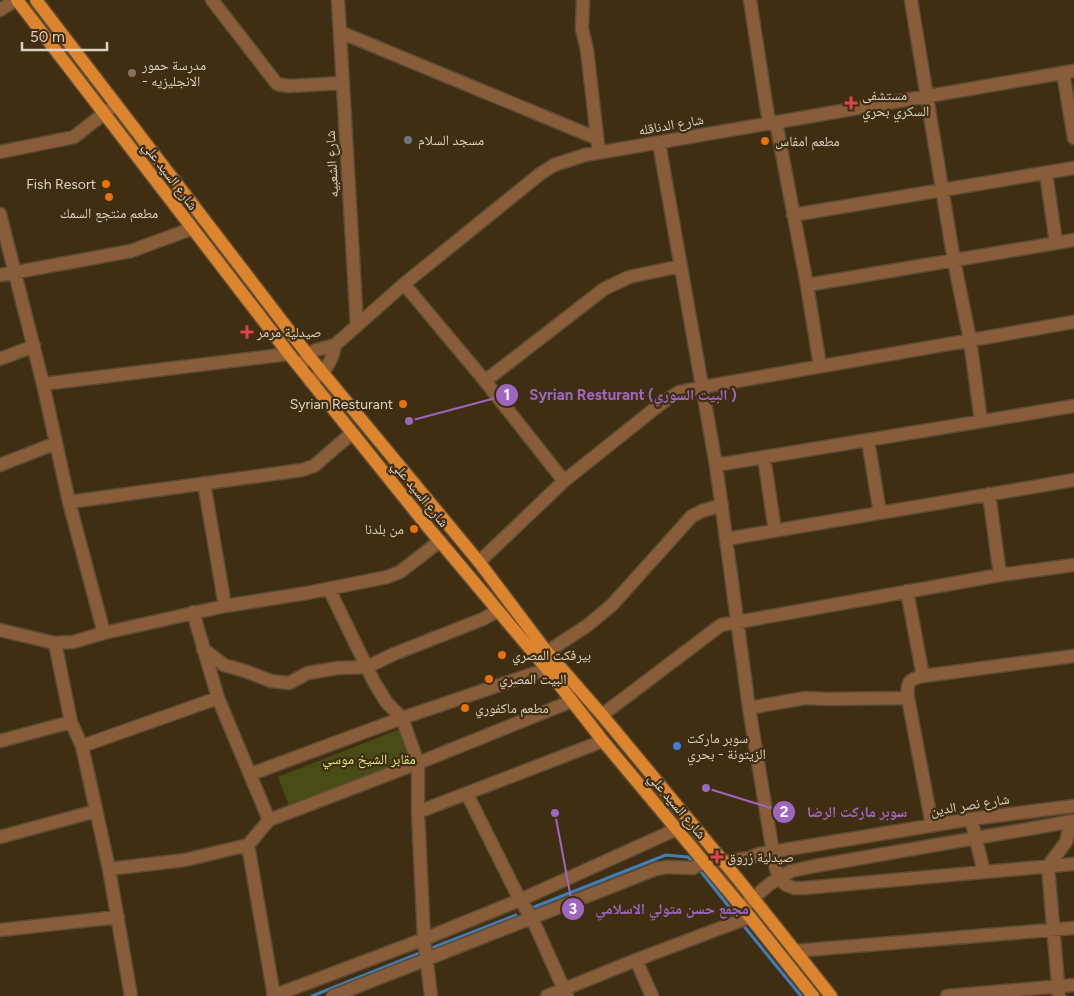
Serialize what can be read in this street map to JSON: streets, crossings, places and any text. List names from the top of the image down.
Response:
{
  "streets": {
    "main road": ["شارع السيد علي"],
    "street": ["شارع الدناقله", "شارع الشعبيه", "شارع نصر الدين"]
  },
  "crossings": [
    ["شارع الدناقله", "شارع الشعبيه"],
    ["شارع الدناقله", "شارع السيد علي"],
    ["شارع السيد علي", "شارع نصر الدين"]
  ],
  "parks": ["مقابر الشيخ موسي"],
  "places": {
    "other": [
      "مدرسة حمور - الانجليزيه",
      "مسجد السلام",
      "مطعم امفاس",
      "Fish Resort",
      "مطعم منتجع السمك",
      "Syrian Resturant",
      "Syrian Resturant (البيت السوري )",
      "من بلدنا",
      "بيرفكت المصري",
      "البيت المصري",
      "مطعم ماكفوري",
      "سوبر ماركت الزيتونة - بحري",
      "سوبر ماركت الرضا",
      "مجمع حسن متولي الاسلامي"
    ],
    "health": ["مستشفى السكري بحري", "صيدلية مرمر", "صيدلية زروق"]
  },
  "scale_bar": "50 m"
}
